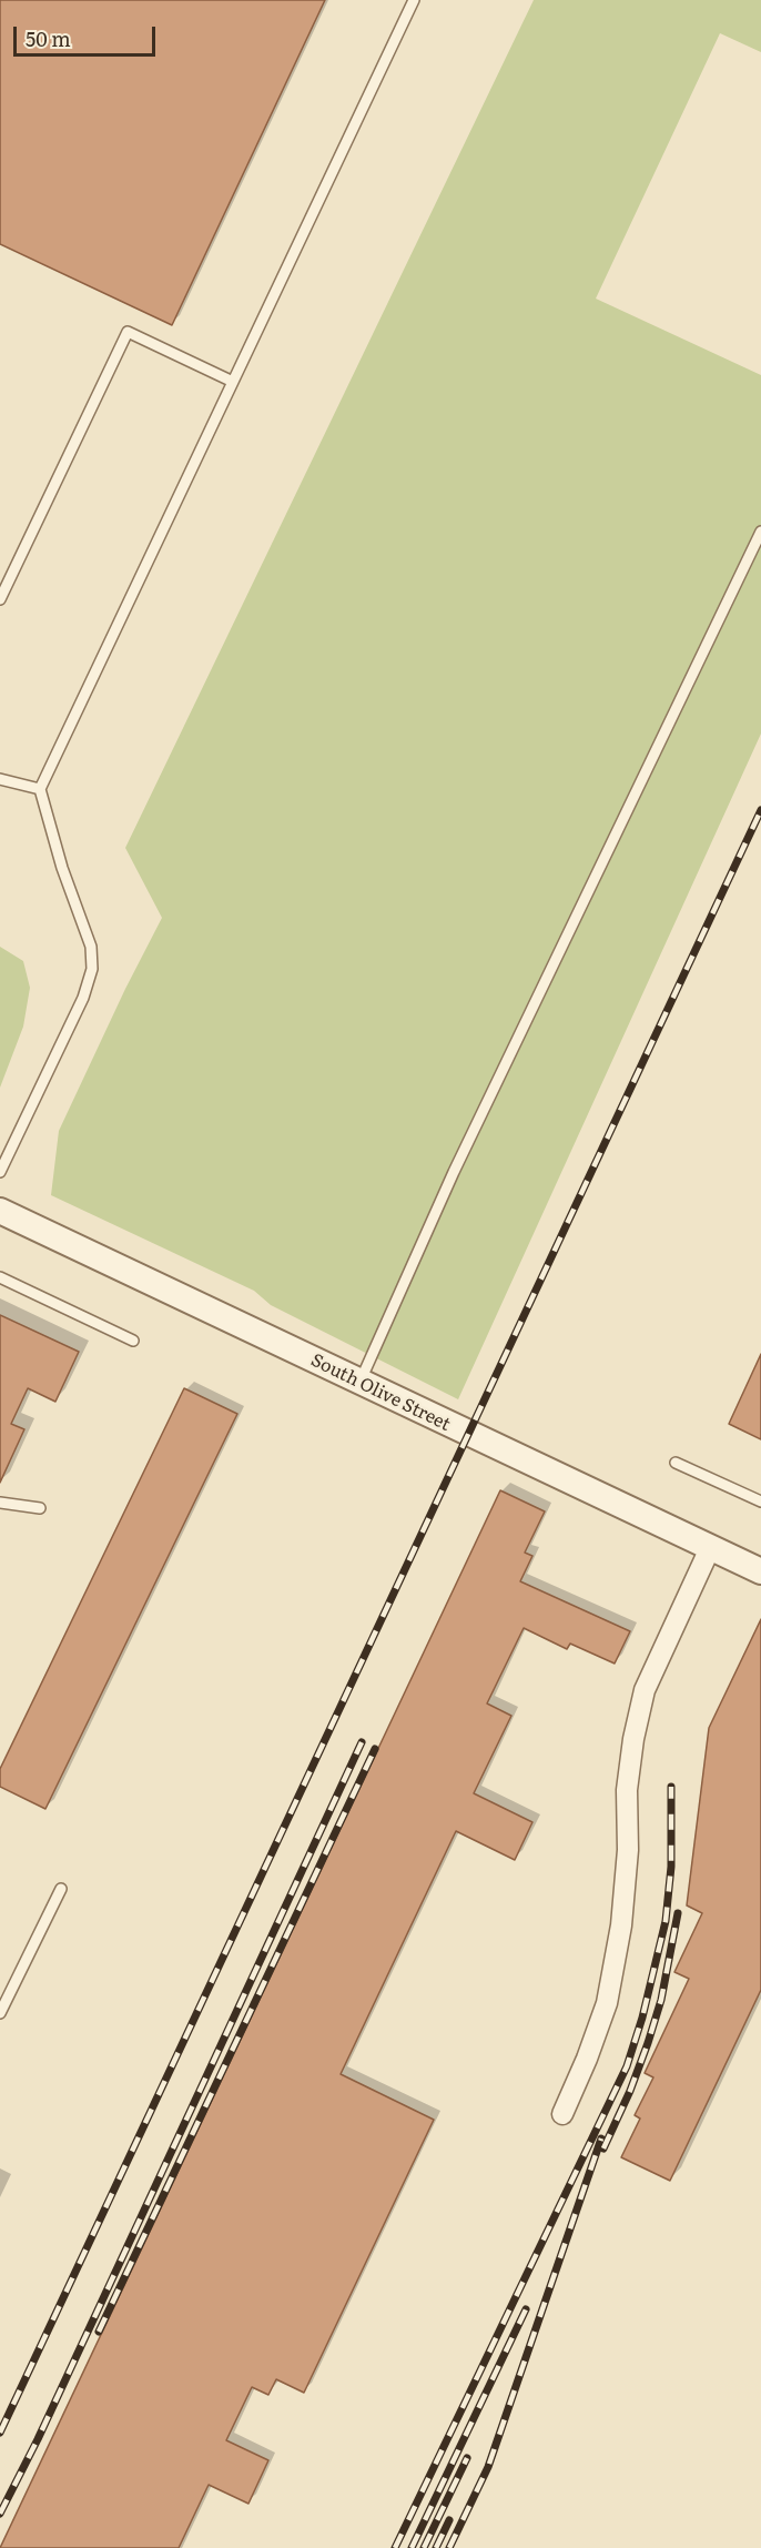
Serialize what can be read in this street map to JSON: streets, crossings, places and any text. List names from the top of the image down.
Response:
{
  "streets": {
    "street": ["South Olive Street"]
  },
  "scale_bar": "50 m"
}
